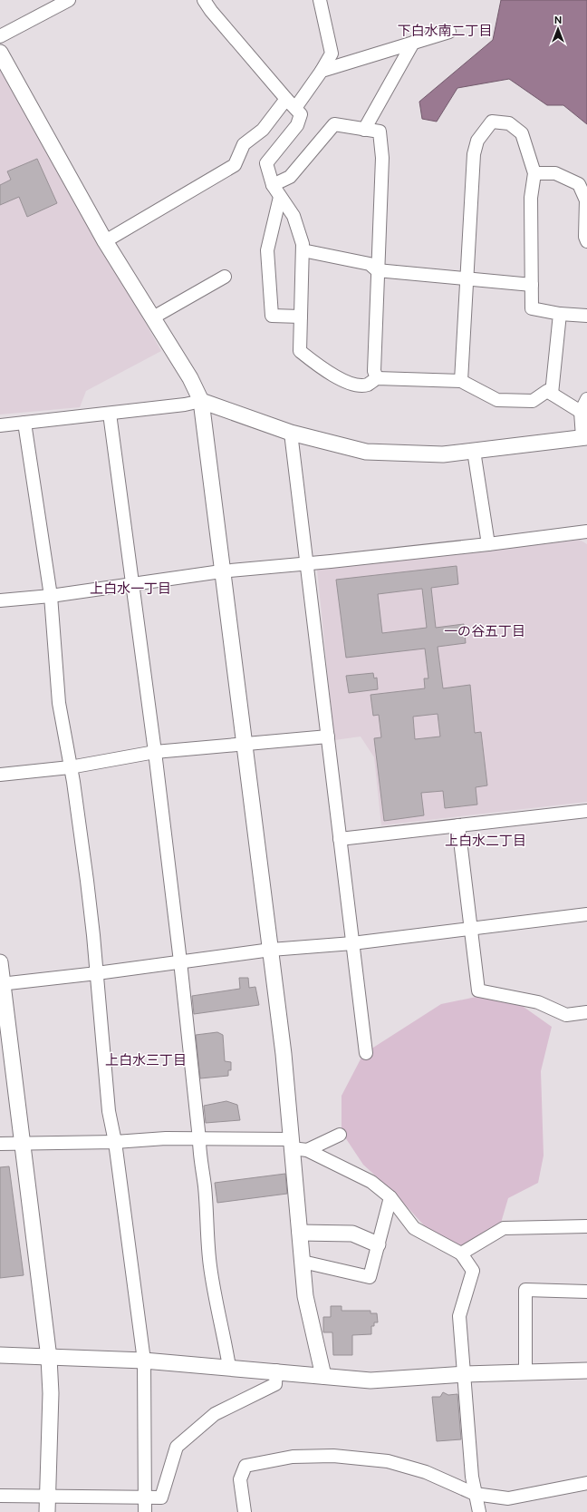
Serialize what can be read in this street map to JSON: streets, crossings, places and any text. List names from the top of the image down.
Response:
{
  "districts": [
    "下白水南二丁目",
    "上白水一丁目",
    "一の谷五丁目",
    "上白水二丁目",
    "上白水三丁目"
  ],
  "north": "top"
}
